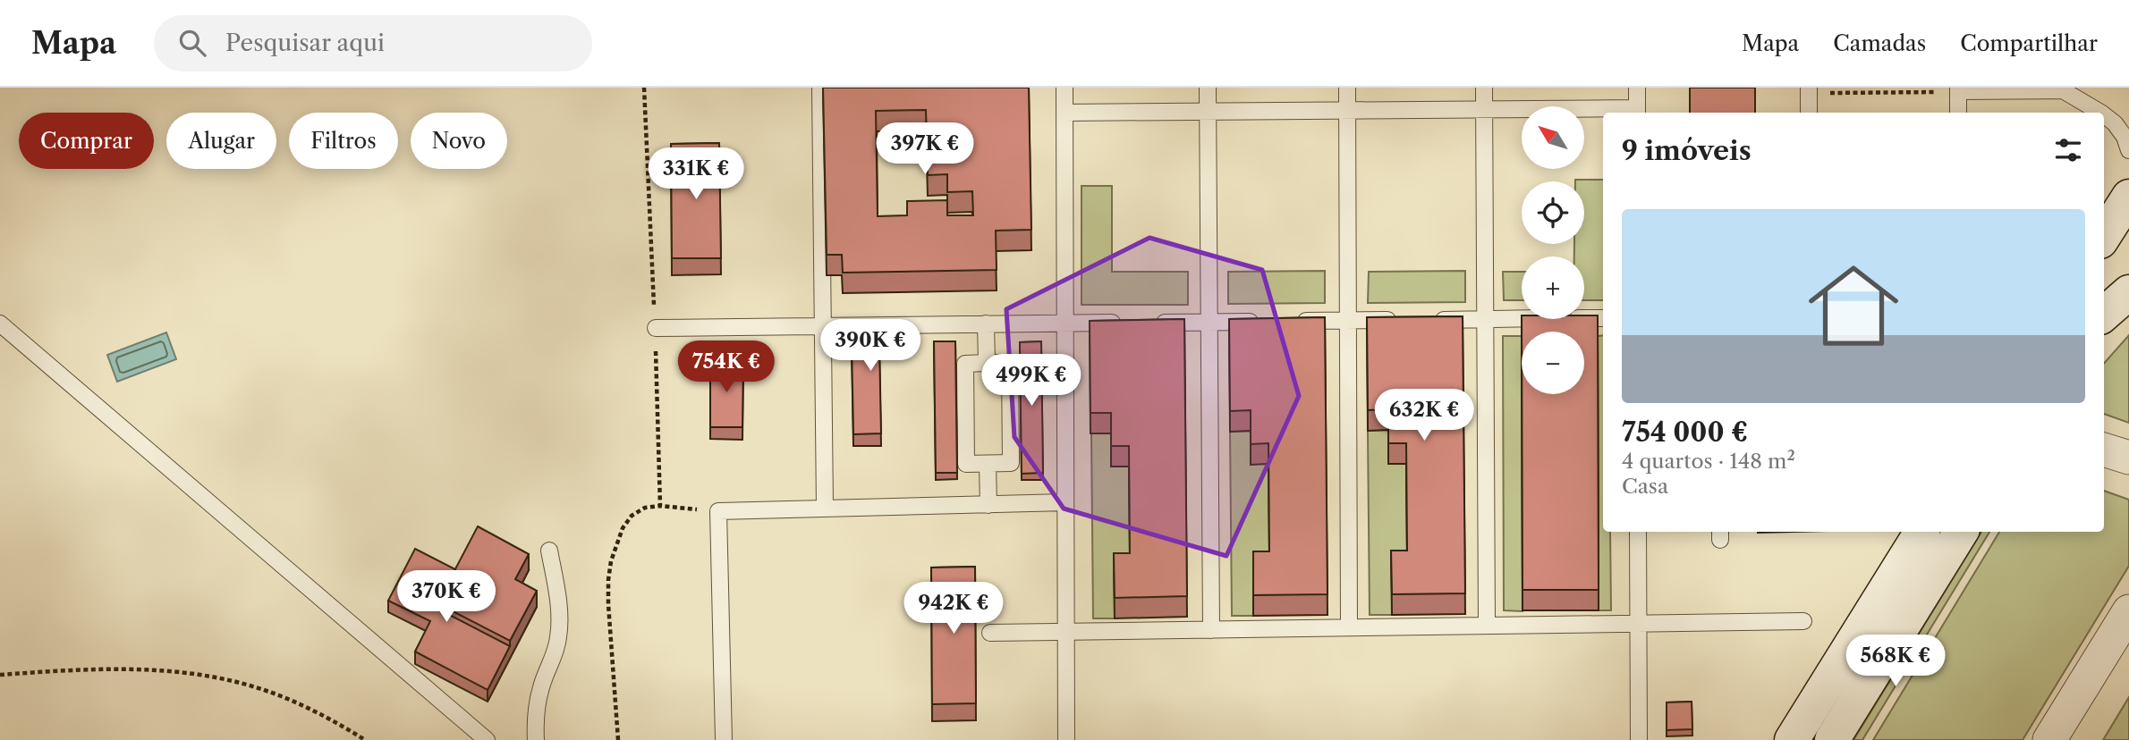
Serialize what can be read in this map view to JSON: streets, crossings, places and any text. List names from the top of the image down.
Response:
{
  "north": "top left",
  "page": {
    "header": "Mapa",
    "search": "Pesquisar aqui",
    "nav": ["Mapa", "Camadas", "Compartilhar"],
    "map_buttons": ["+", "−"],
    "chip": [
      "Comprar",
      "Alugar",
      "Filtros",
      "Novo"
    ],
    "heading": "9 imóveis",
    "price": [
      "397K €",
      "331K €",
      "390K €",
      "754K €",
      "499K €",
      "632K €",
      "370K €",
      "942K €",
      "568K €"
    ],
    "list": [
      {
        "name": "754 000 €",
        "note": "4 quartos · 148 m² · Casa"
      }
    ]
  }
}
